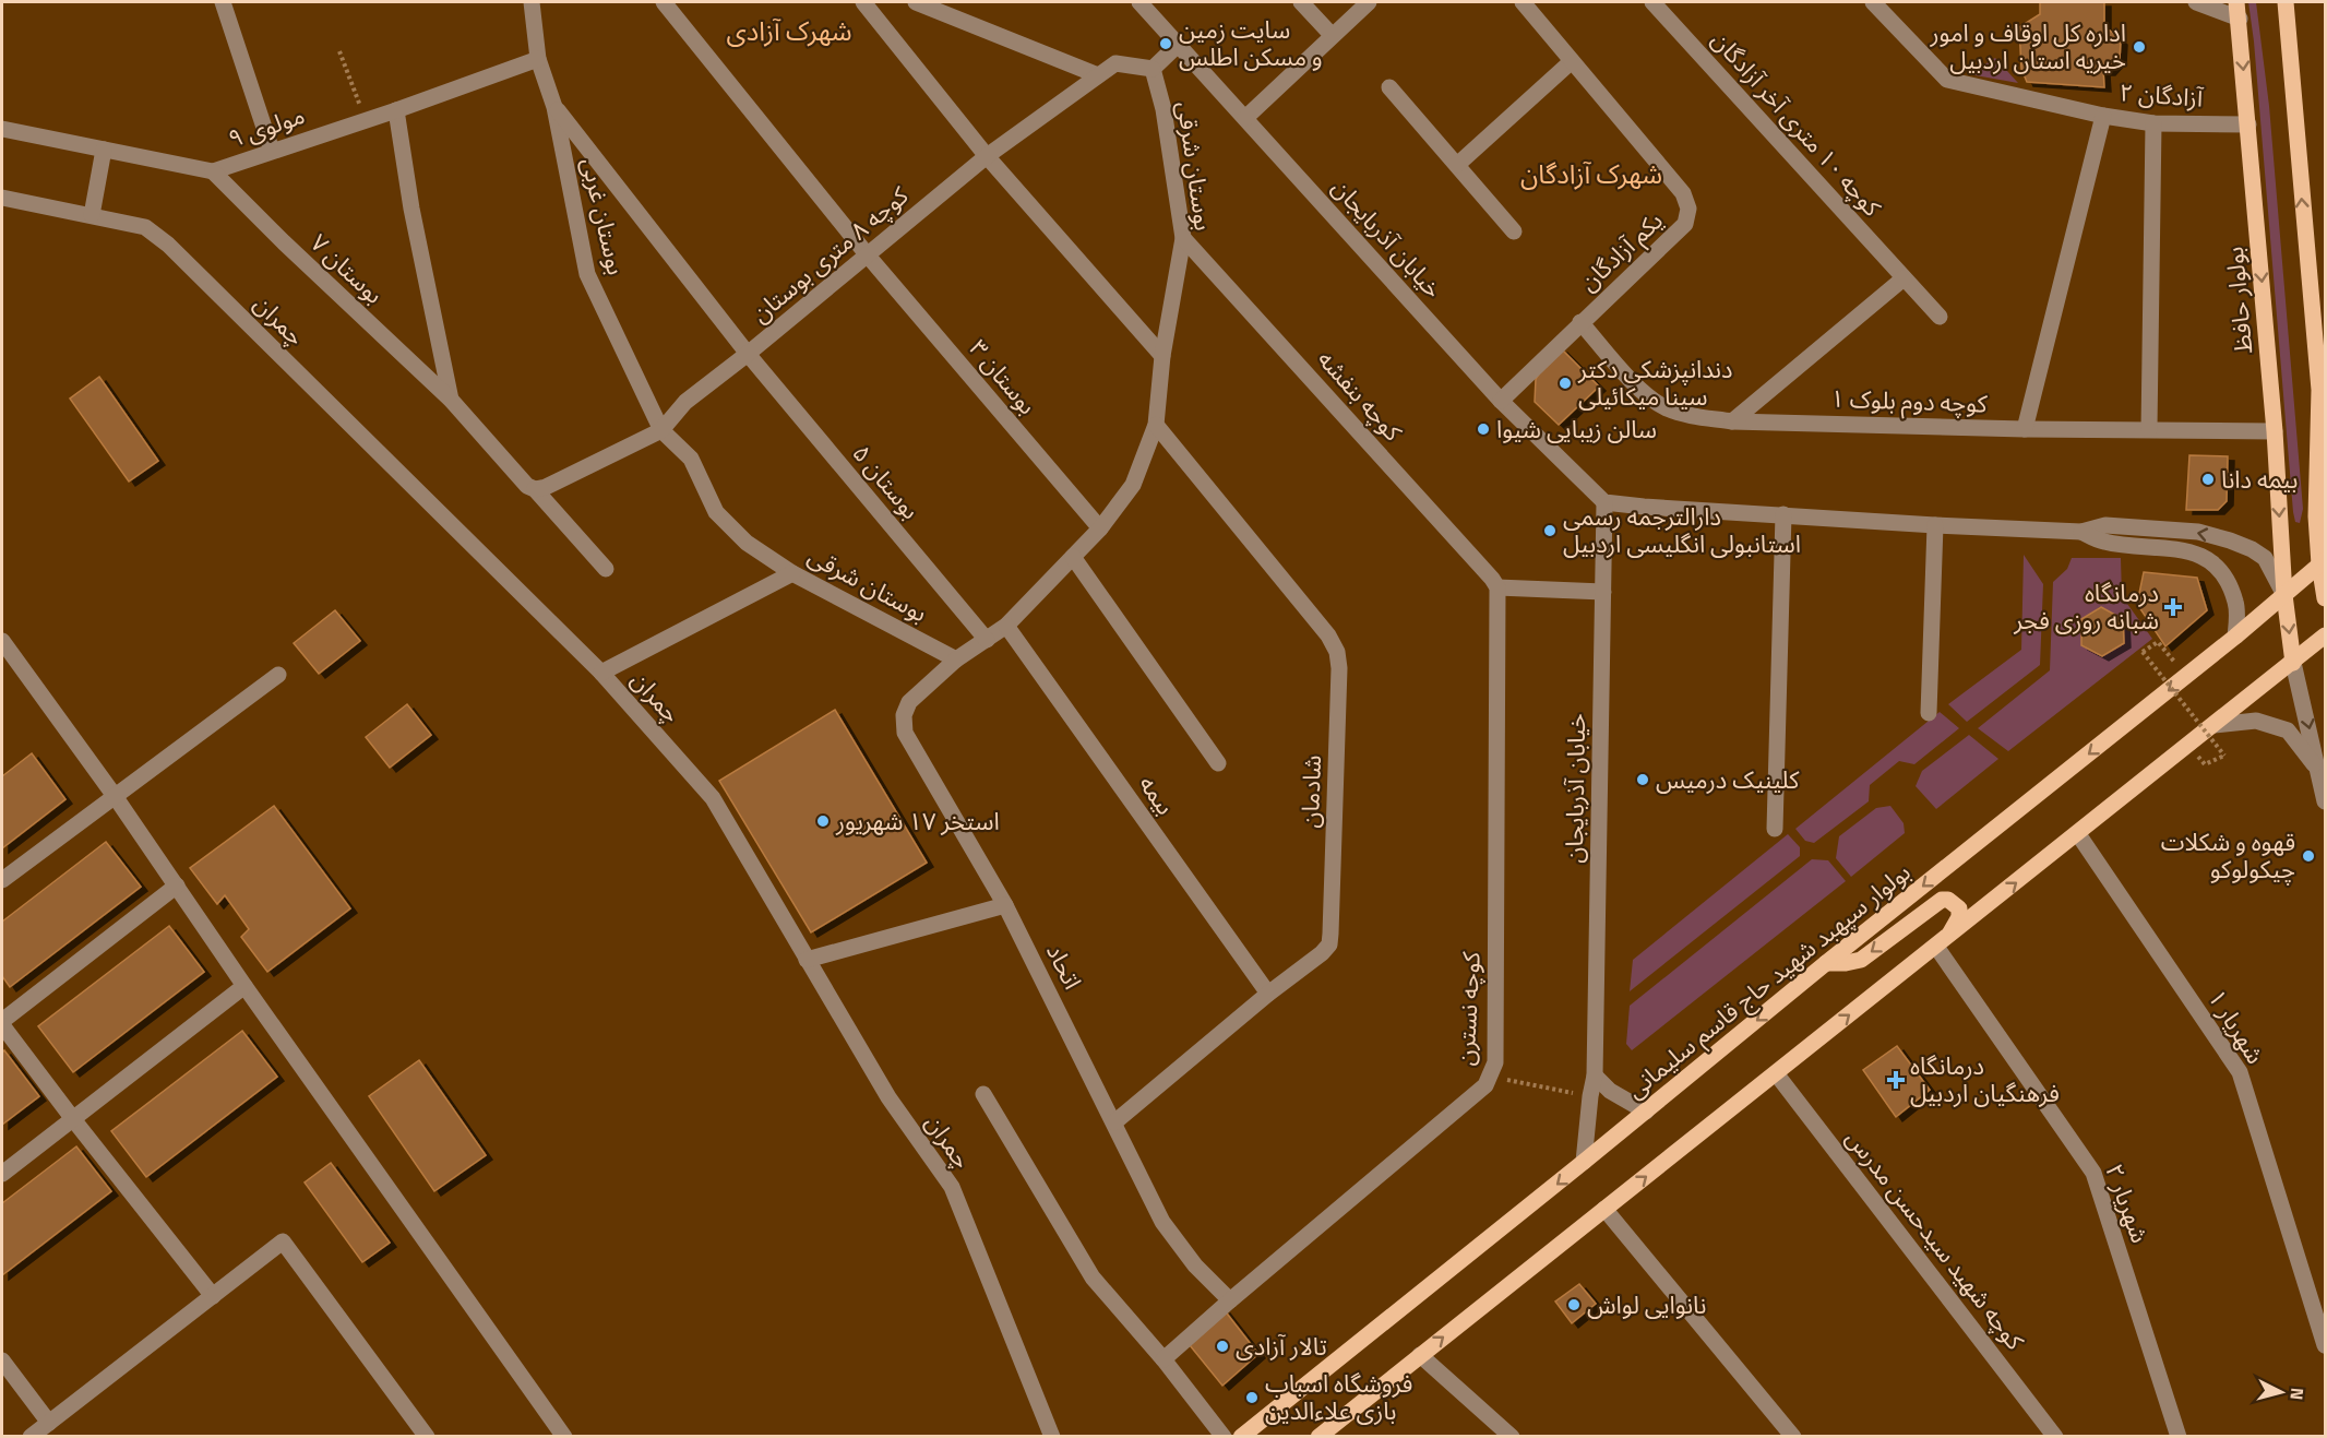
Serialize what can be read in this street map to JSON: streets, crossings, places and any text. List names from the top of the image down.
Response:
{
  "streets": {
    "main road": ["بولوار حافظ", "بولوار سپهبد شهید حاج قاسم سلیمانی"],
    "street": [
      "آزادگان ۲",
      "کوچه ۱۰ متری آخر آزادگان",
      "مولوی ۹",
      "بوستان شرقی",
      "بوستان غربی",
      "خیابان آذربایجان",
      "یکم آزادگان",
      "کوچه ۸ متری بوستان",
      "بوستان ۷",
      "چمران",
      "بوستان ۳",
      "کوچه بنفشه",
      "کوچه دوم بلوک ۱",
      "بوستان ۵",
      "شادمان",
      "بیمه",
      "اتحاد",
      "کوچه نسترن",
      "شهریار ۱",
      "شهریار ۲",
      "کوچه شهید سیدحسن مدرس"
    ]
  },
  "crossings": [
    ["آزادگان ۲", "بولوار حافظ"],
    ["مولوی ۹", "بوستان غربی"],
    ["مولوی ۹", "بوستان ۷"],
    ["بوستان شرقی", "بوستان غربی"],
    ["بوستان شرقی", "کوچه ۸ متری بوستان"],
    ["بوستان شرقی", "بوستان ۳"],
    ["بوستان شرقی", "کوچه بنفشه"],
    ["بوستان شرقی", "بوستان ۵"],
    ["بوستان شرقی", "شادمان"],
    ["بوستان شرقی", "بیمه"],
    ["بوستان شرقی", "اتحاد"],
    ["بوستان غربی", "کوچه ۸ متری بوستان"],
    ["بوستان غربی", "بوستان ۵"],
    ["خیابان آذربایجان", "یکم آزادگان"],
    ["خیابان آذربایجان", "بولوار سپهبد شهید حاج قاسم سلیمانی"],
    ["یکم آزادگان", "کوچه دوم بلوک ۱"],
    ["کوچه ۸ متری بوستان", "بوستان ۷"],
    ["کوچه ۸ متری بوستان", "بوستان ۳"],
    ["کوچه ۸ متری بوستان", "بوستان ۵"],
    ["بولوار حافظ", "کوچه دوم بلوک ۱"],
    ["بولوار حافظ", "بولوار سپهبد شهید حاج قاسم سلیمانی"],
    ["کوچه بنفشه", "کوچه نسترن"],
    ["شادمان", "بیمه"],
    ["شادمان", "اتحاد"],
    ["اتحاد", "کوچه نسترن"]
  ],
  "districts": ["شهرک آزادی", "شهرک آزادگان"],
  "places": {
    "other": [
      "سایت زمین و مسکن اطلس",
      "اداره کل اوقاف و امور خیریه استان اردبیل",
      "دندانپزشکی دکتر سینا میکائیلی",
      "سالن زیبایی شیوا",
      "بیمه دانا",
      "دارالترجمه رسمی استانبولی انگلیسی اردبیل",
      "کلینیک درمیس",
      "استخر ١٧ شهریور",
      "قهوه و شکلات چیکولوکو",
      "نانوایی لواش",
      "تالار آزادی",
      "فروشگاه اسباب بازی علاءالدین"
    ],
    "health": ["درمانگاه شبانه روزی فجر", "درمانگاه فرهنگیان اردبیل"]
  },
  "north": "right"
}
